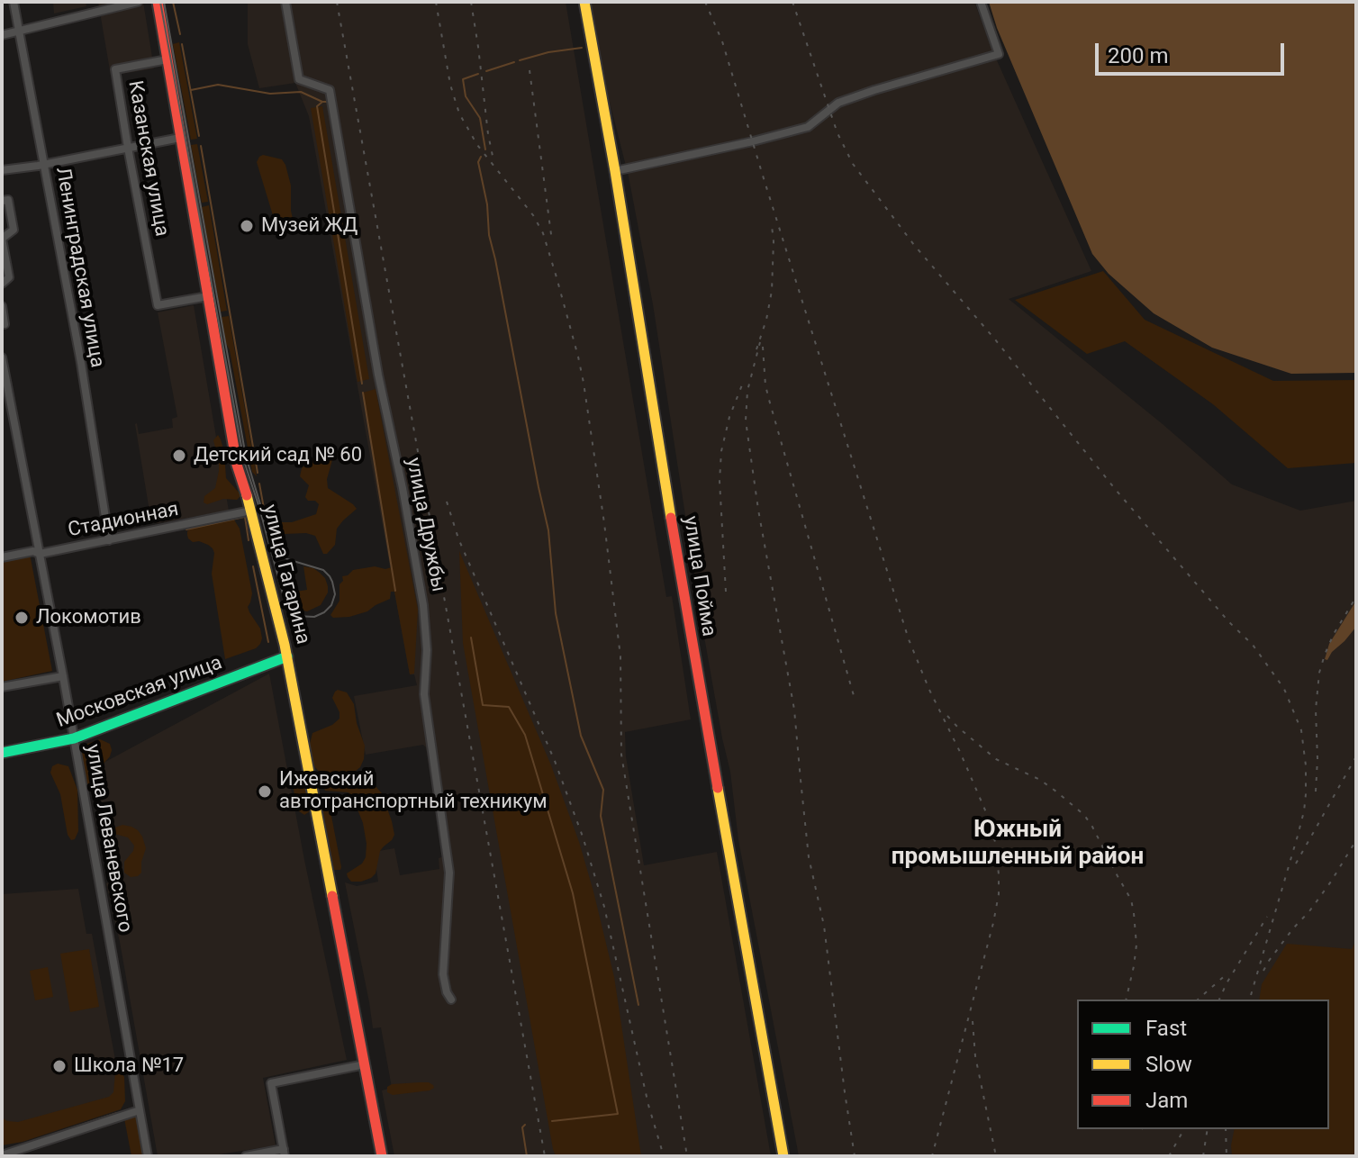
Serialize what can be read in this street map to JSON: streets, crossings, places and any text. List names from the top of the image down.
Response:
{
  "streets": {
    "main road": ["улица Гагарина", "улица Пойма", "Московская улица"],
    "street": [
      "Казанская улица",
      "Ленинградская улица",
      "Стадионная",
      "улица Дружбы",
      "улица Леваневского"
    ]
  },
  "crossings": [
    ["Казанская улица", "улица Гагарина"],
    ["Ленинградская улица", "Стадионная"],
    ["Стадионная", "улица Гагарина"],
    ["Стадионная", "улица Леваневского"],
    ["улица Гагарина", "Московская улица"],
    ["Московская улица", "улица Леваневского"]
  ],
  "districts": ["Южный промышленный район"],
  "places": [
    "Музей ЖД",
    "Детский сад № 60",
    "Локомотив",
    "Ижевский автотранспортный техникум",
    "Школа №17"
  ],
  "legend": ["Fast", "Slow", "Jam"],
  "scale_bar": "200 m"
}
